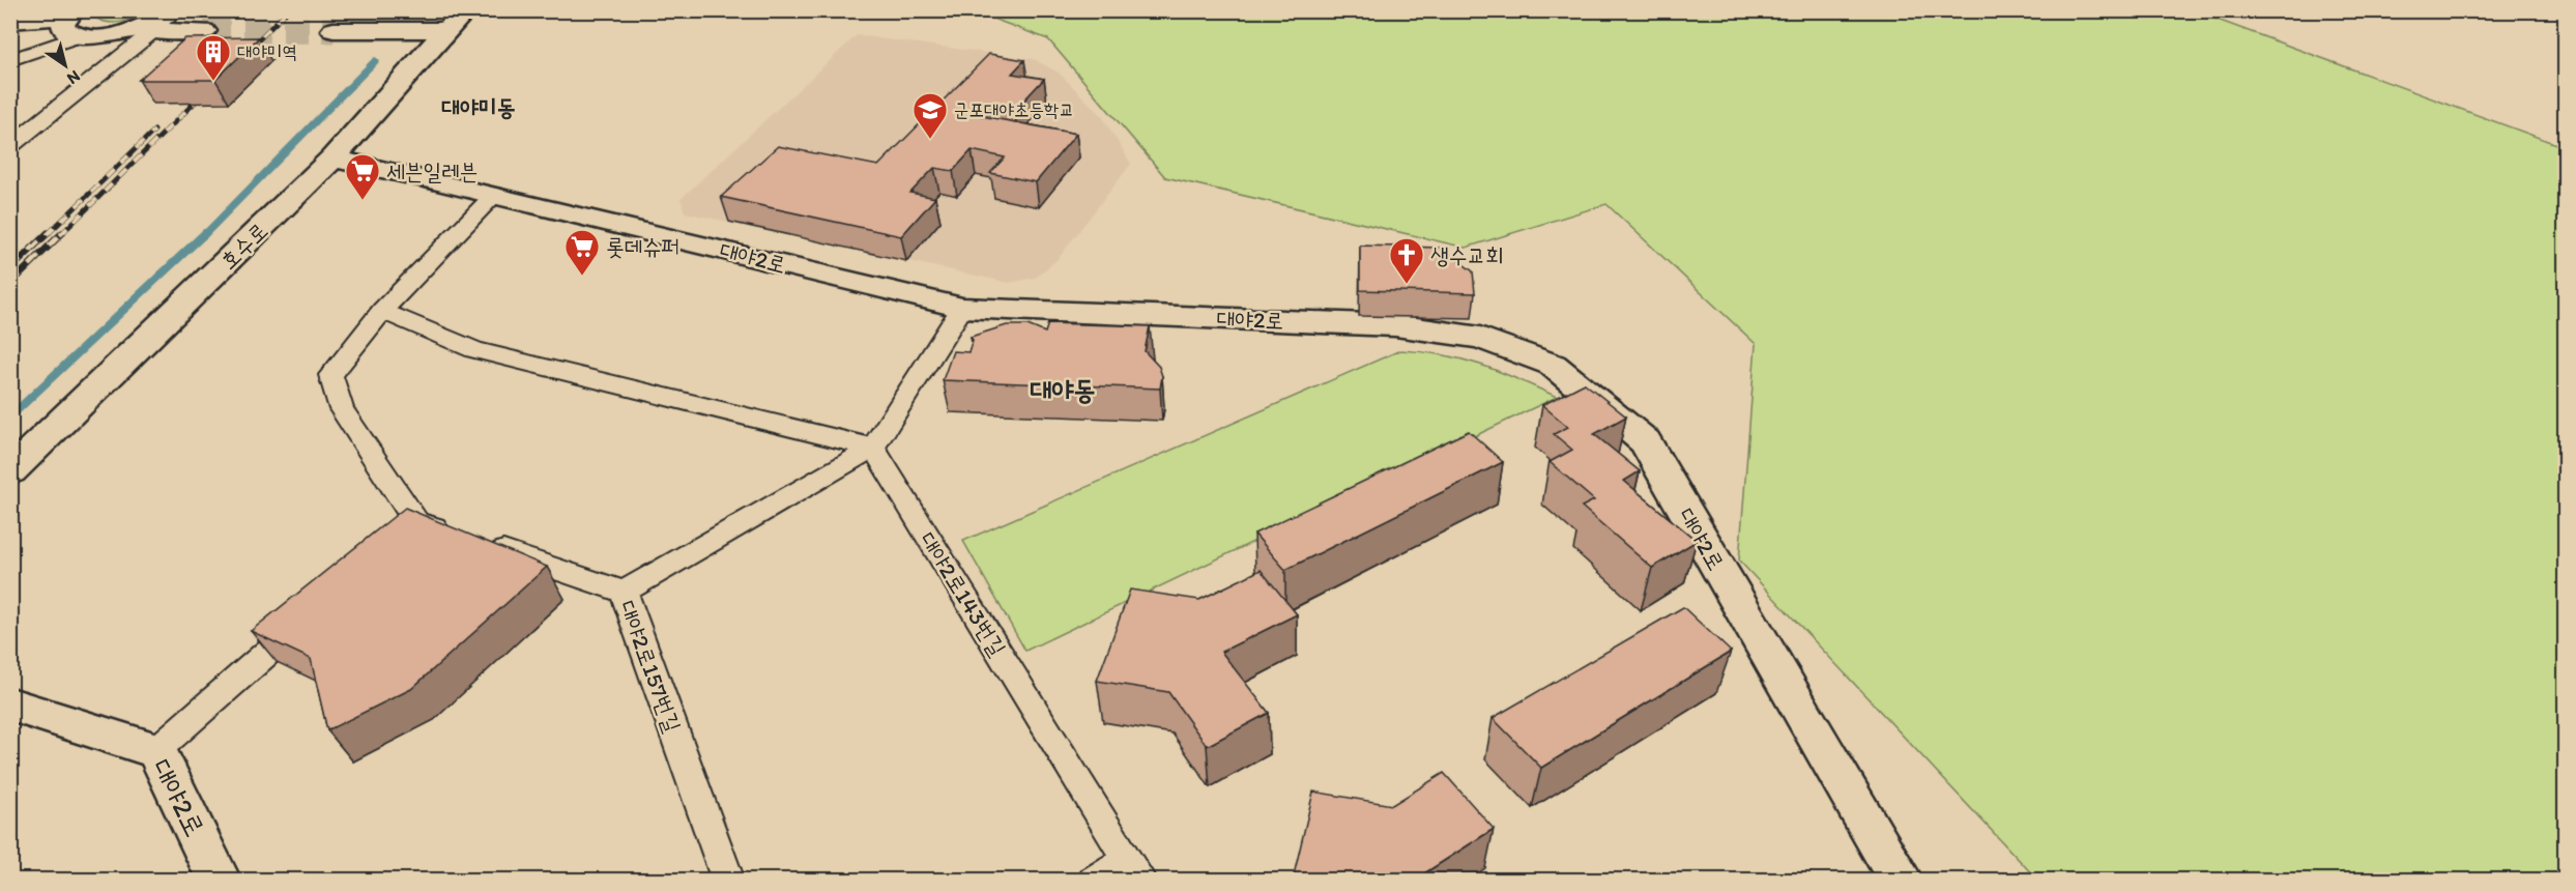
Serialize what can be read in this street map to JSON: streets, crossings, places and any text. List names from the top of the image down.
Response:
{
  "streets": {
    "street": [
      "호수로",
      "대야2로",
      "대야2로143번길",
      "대야2로157번길"
    ]
  },
  "crossings": [
    ["호수로", "대야2로"],
    ["대야2로", "대야2로157번길"]
  ],
  "districts": ["대야미동", "대야동"],
  "places": {
    "building": ["대야미역"],
    "school or university": ["군포대야초등학교"],
    "supermarket": ["세븐일레븐", "롯데슈퍼"],
    "church": ["생수교회"]
  },
  "north": "bottom right"
}
